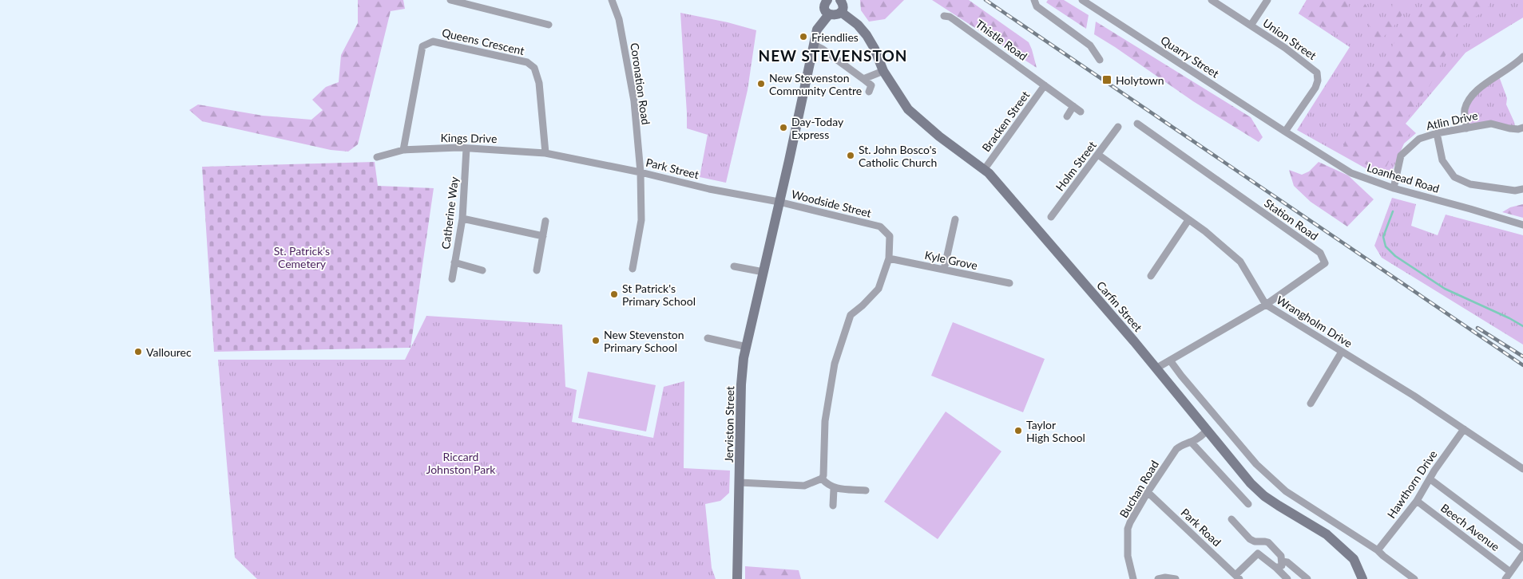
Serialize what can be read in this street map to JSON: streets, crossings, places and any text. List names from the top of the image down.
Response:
{
  "streets": {
    "main road": ["Carfin Street", "Jerviston Street"],
    "street": [
      "Union Street",
      "Thistle Road",
      "Queens Crescent",
      "Quarry Street",
      "Coronation Road",
      "Atlin Drive",
      "Bracken Street",
      "Kings Drive",
      "Holm Street",
      "Park Street",
      "Loanhead Road",
      "Woodside Street",
      "Catherine Way",
      "Station Road",
      "Kyle Grove",
      "Wrangholm Drive",
      "Hawthorn Drive",
      "Buchan Road",
      "Park Road",
      "Beech Avenue"
    ]
  },
  "crossings": [
    ["Union Street", "Quarry Street"],
    ["Union Street", "Loanhead Road"],
    ["Thistle Road", "Bracken Street"],
    ["Queens Crescent", "Kings Drive"],
    ["Quarry Street", "Loanhead Road"],
    ["Coronation Road", "Park Street"],
    ["Atlin Drive", "Loanhead Road"],
    ["Bracken Street", "Carfin Street"],
    ["Kings Drive", "Park Street"],
    ["Kings Drive", "Catherine Way"],
    ["Holm Street", "Wrangholm Drive"],
    ["Park Street", "Woodside Street"],
    ["Park Street", "Jerviston Street"],
    ["Woodside Street", "Kyle Grove"],
    ["Woodside Street", "Jerviston Street"],
    ["Station Road", "Carfin Street"],
    ["Station Road", "Wrangholm Drive"],
    ["Carfin Street", "Buchan Road"],
    ["Wrangholm Drive", "Hawthorn Drive"],
    ["Hawthorn Drive", "Beech Avenue"],
    ["Buchan Road", "Park Road"]
  ],
  "districts": ["NEW STEVENSTON"],
  "parks": ["St. Patrick's Cemetery", "Riccard Johnston Park"],
  "places": {
    "other": [
      "Friendlies",
      "New Stevenston Community Centre",
      "Day-Today Express",
      "St. John Bosco's Catholic Church",
      "St Patrick's Primary School",
      "New Stevenston Primary School",
      "Vallourec",
      "Taylor High School"
    ],
    "transit": ["Holytown"]
  }
}
